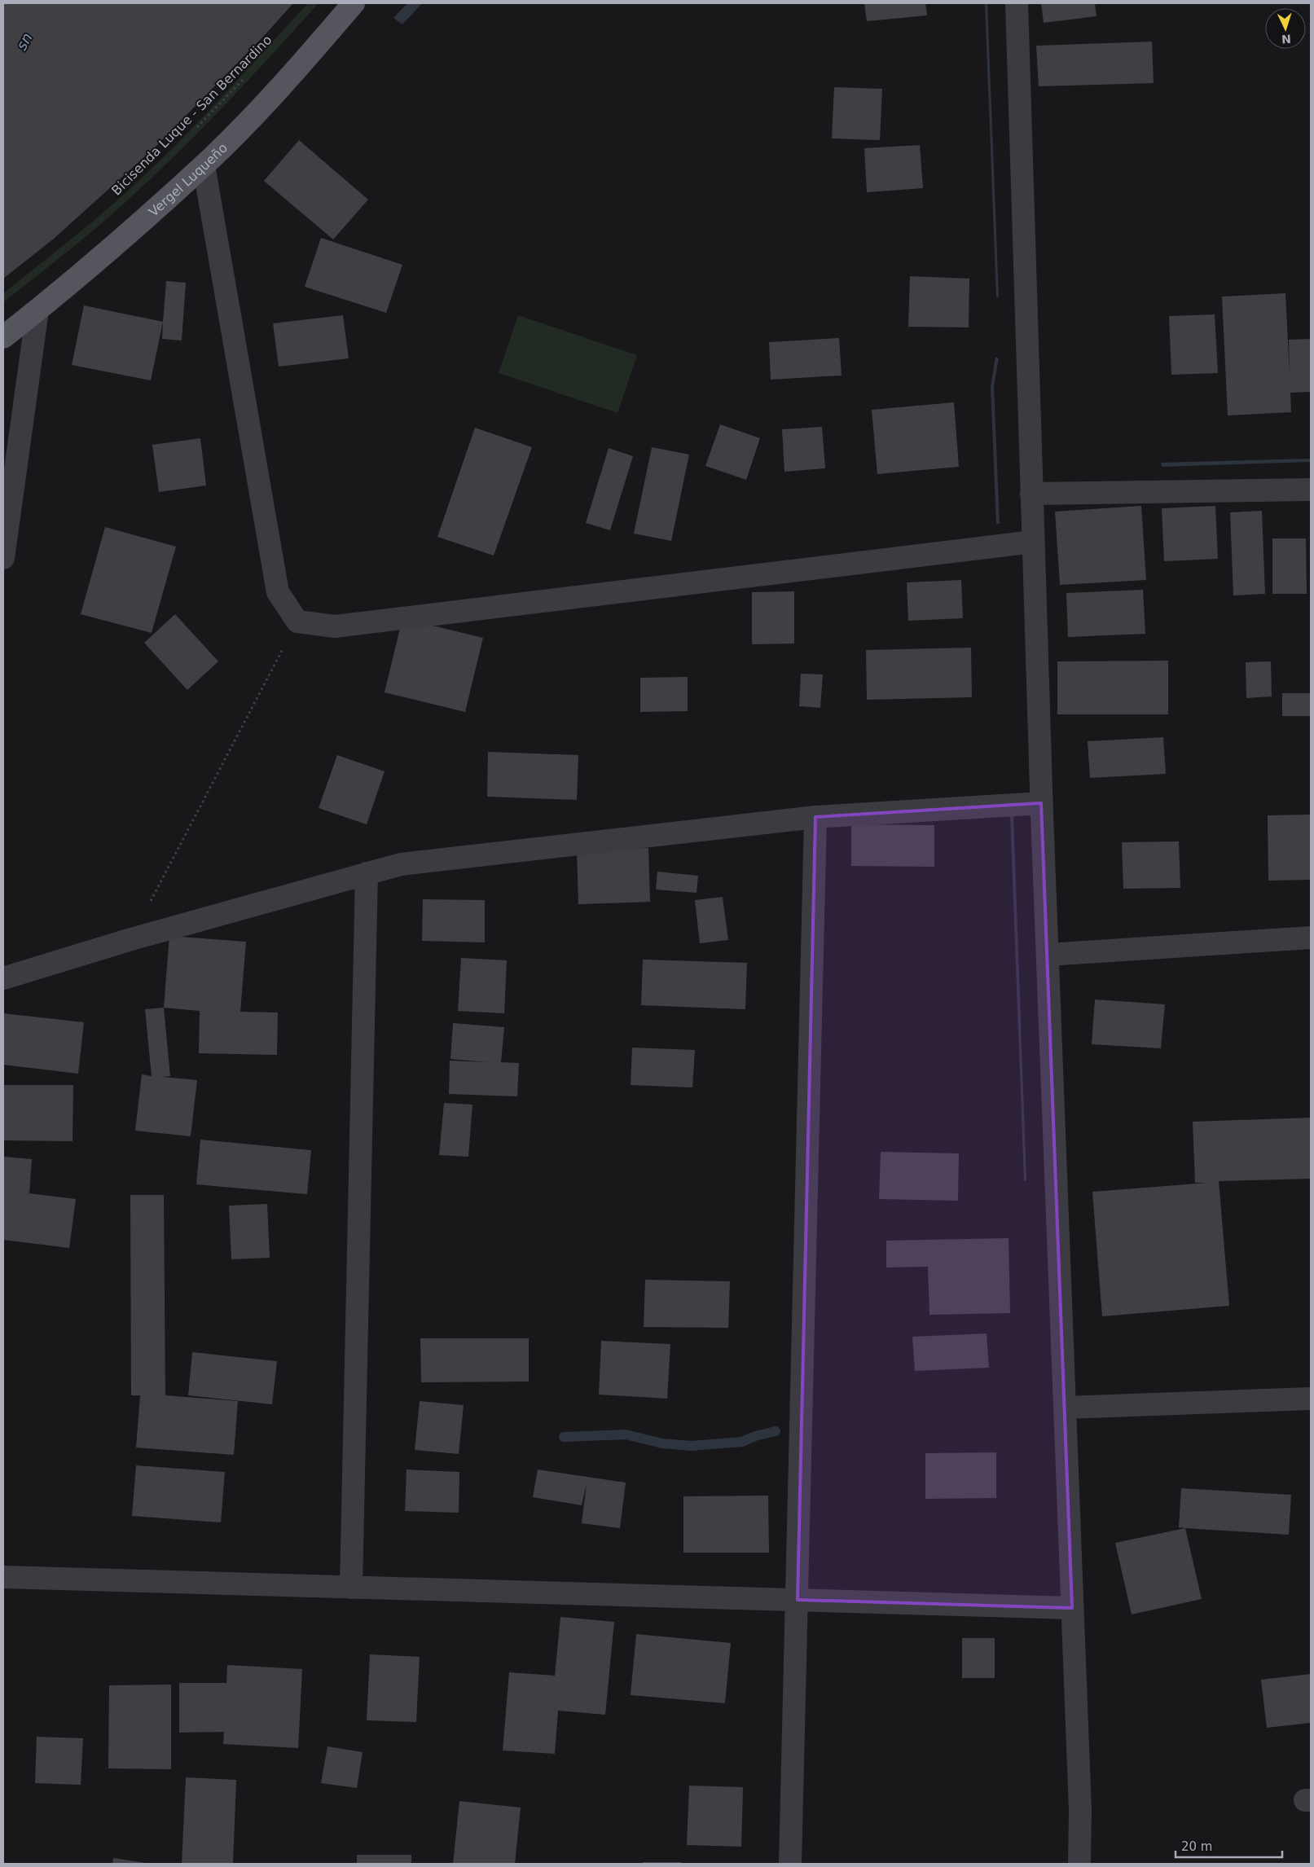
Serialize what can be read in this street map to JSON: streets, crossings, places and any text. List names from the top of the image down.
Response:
{
  "streets": {
    "main road": ["Vergel Luqueño"],
    "path": ["Bicisenda Luque - San Bernardino"]
  },
  "water": ["sn"],
  "scale_bar": "20 m",
  "north": "bottom"
}
